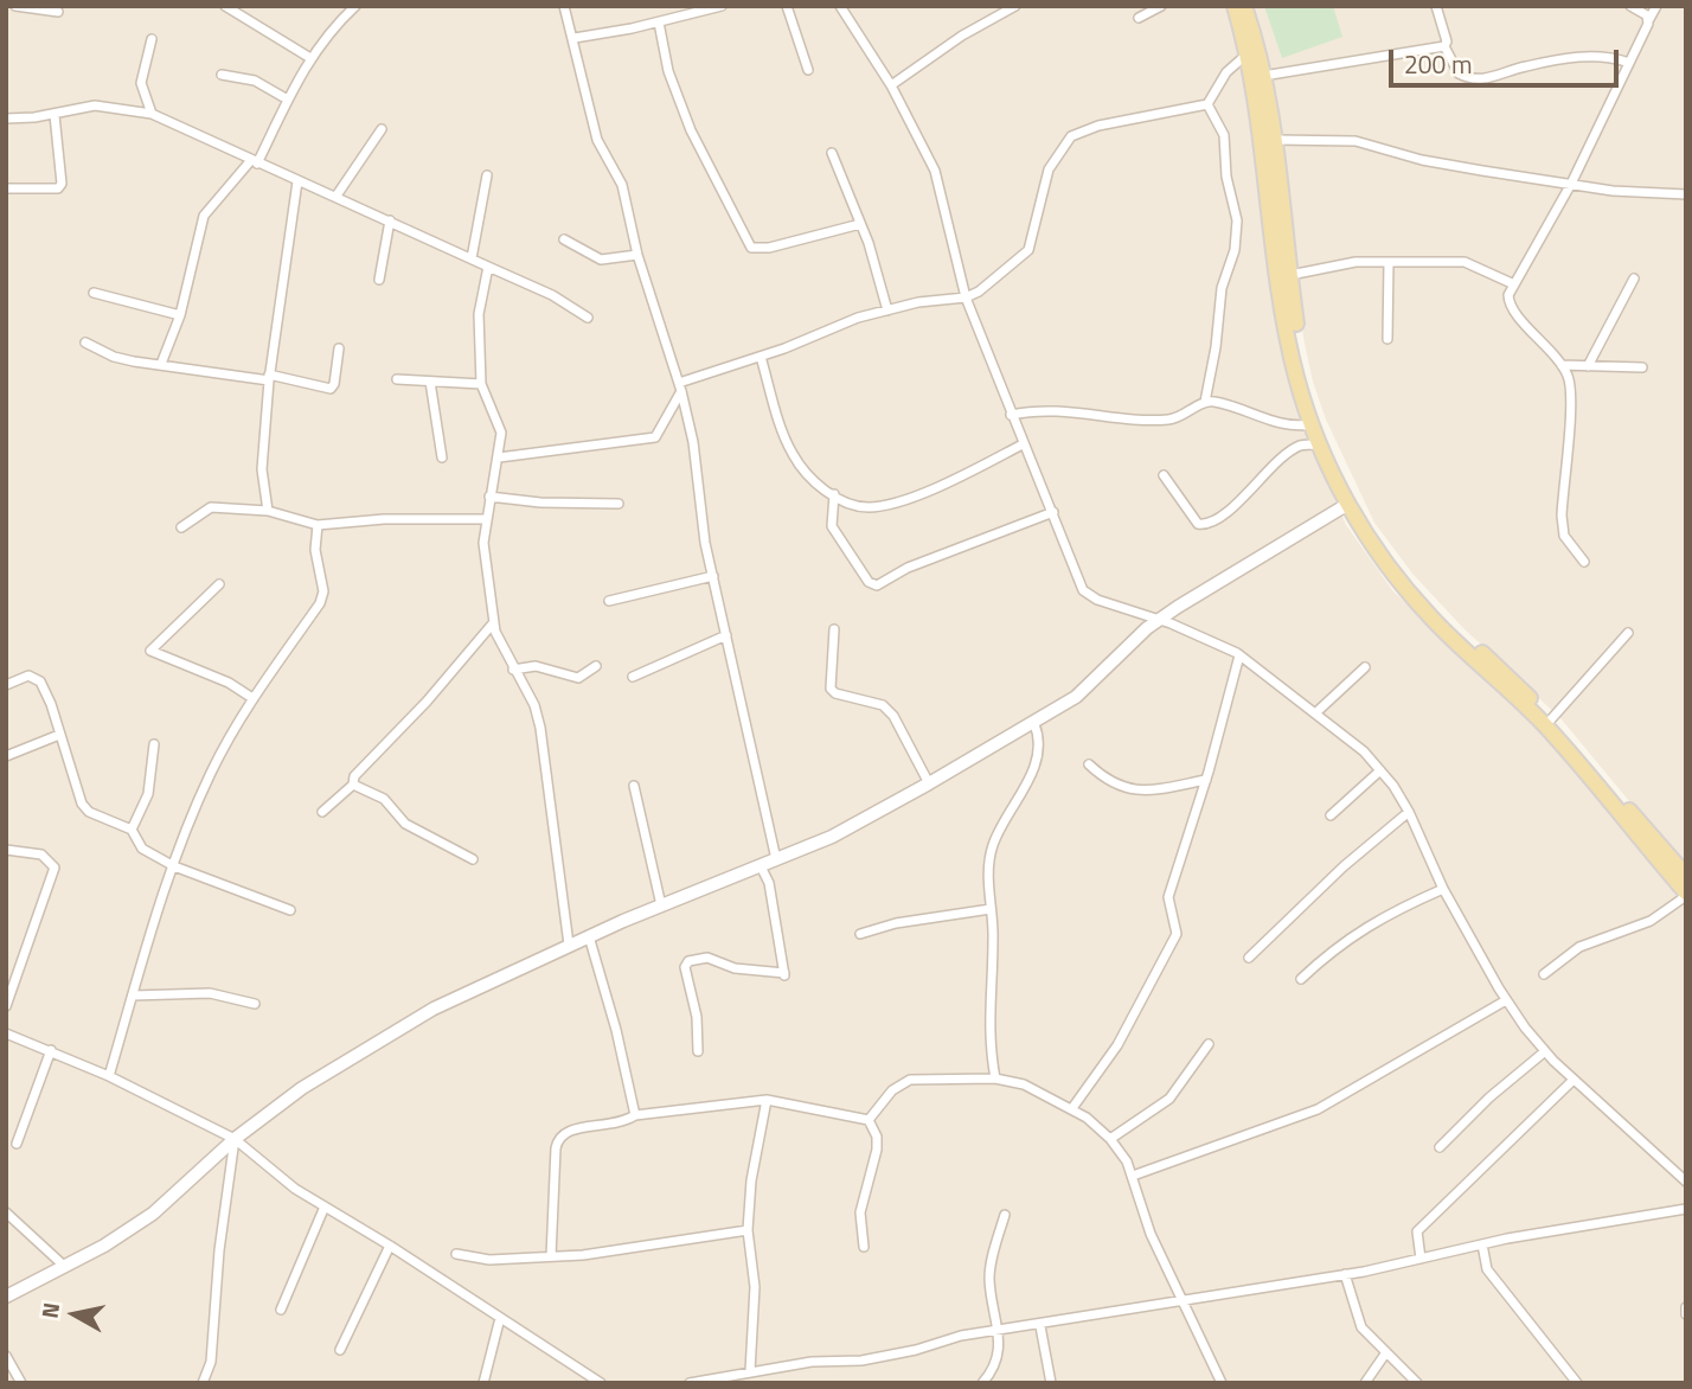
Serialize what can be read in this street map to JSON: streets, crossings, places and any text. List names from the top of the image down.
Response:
{
  "scale_bar": "200 m",
  "north": "left"
}
